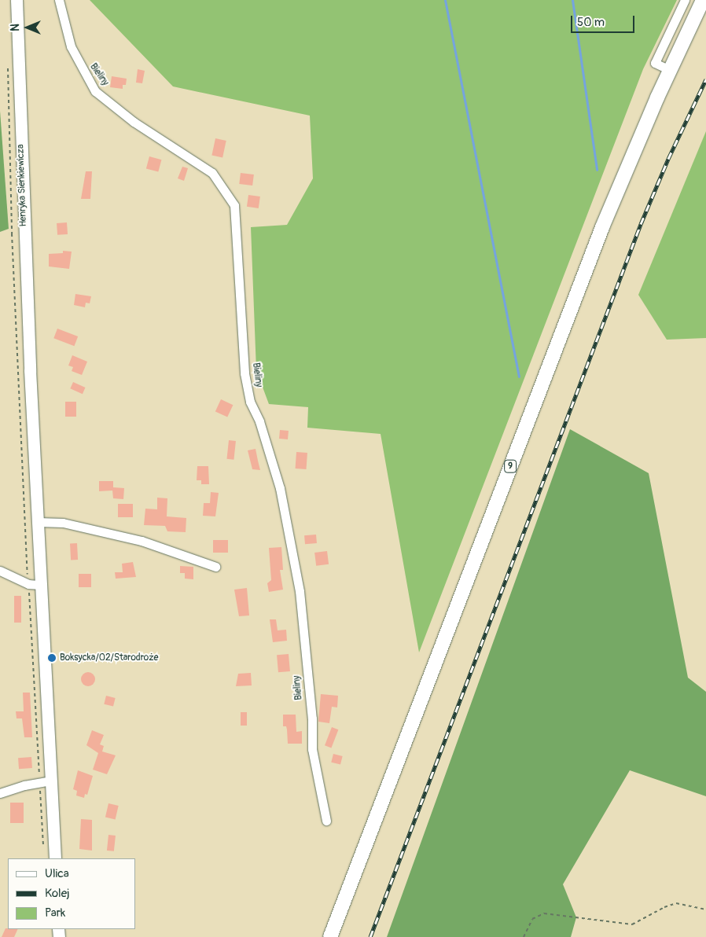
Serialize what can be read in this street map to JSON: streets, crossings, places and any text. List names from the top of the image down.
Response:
{
  "streets": {
    "main road": ["Henryka Sienkiewicza", "9"],
    "street": ["Bieliny"]
  },
  "places": ["Boksycka/02/Starodroże"],
  "legend": ["Ulica", "Kolej", "Park"],
  "scale_bar": "50 m",
  "north": "left"
}
